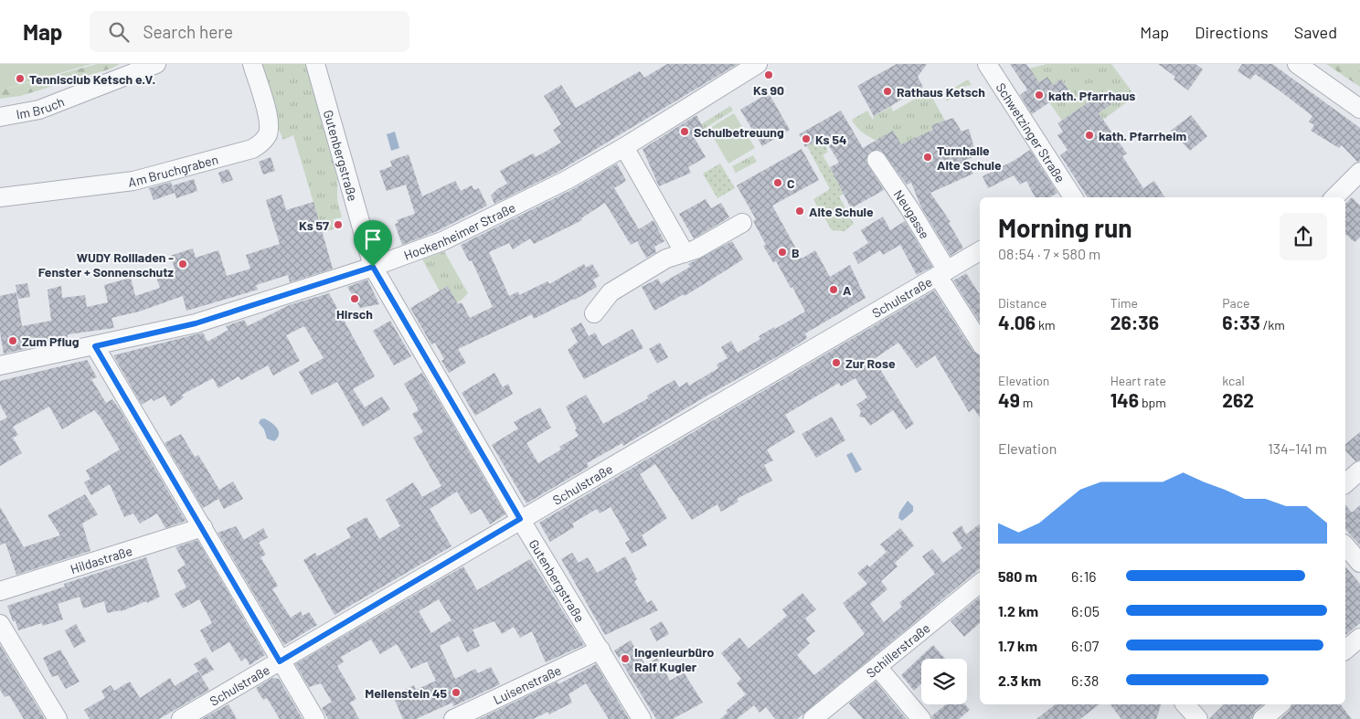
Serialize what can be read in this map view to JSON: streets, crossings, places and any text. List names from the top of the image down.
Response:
{
  "streets": {
    "street": [
      "Im Bruch",
      "Schwetzinger Straße",
      "Gutenbergstraße",
      "Am Bruchgraben",
      "Neugasse",
      "Hockenheimer Straße",
      "Schulstraße",
      "Hildastraße",
      "Schillerstraße",
      "Luisenstraße"
    ]
  },
  "crossings": [
    ["Gutenbergstraße", "Hockenheimer Straße"],
    ["Gutenbergstraße", "Schulstraße"],
    ["Gutenbergstraße", "Luisenstraße"],
    ["Neugasse", "Schulstraße"]
  ],
  "places": [
    "Ks 90",
    "Tennisclub Ketsch e.V.",
    "Rathaus Ketsch",
    "kath. Pfarrhaus",
    "Schulbetreuung",
    "kath. Pfarrheim",
    "Ks 54",
    "Turnhalle Alte Schule",
    "C",
    "Alte Schule",
    "Ks 57",
    "B",
    "WUDY Rollladen - Fenster + Sonnenschutz",
    "A",
    "Hirsch",
    "Zum Pflug",
    "Zur Rose",
    "Ingenieurbüro Ralf Kugler",
    "Meilenstein 45"
  ],
  "page": {
    "header": "Map",
    "search": "Search here",
    "nav": ["Map", "Directions", "Saved"],
    "heading": ["Morning run", "08:54 · 7 × 580 m"],
    "stats": [
      ["Distance", "4.06 km"],
      ["Time", "26:36"],
      ["Pace", "6:33 /km"],
      ["Elevation", "49 m"],
      ["Heart rate", "146 bpm"],
      ["kcal", "262"]
    ],
    "chart": ["Elevation", "134–141 m"],
    "list": [
      {
        "name": "580 m",
        "note": "6:16"
      },
      {
        "name": "1.2 km",
        "note": "6:05"
      },
      {
        "name": "1.7 km",
        "note": "6:07"
      },
      {
        "name": "2.3 km",
        "note": "6:38"
      }
    ]
  }
}
